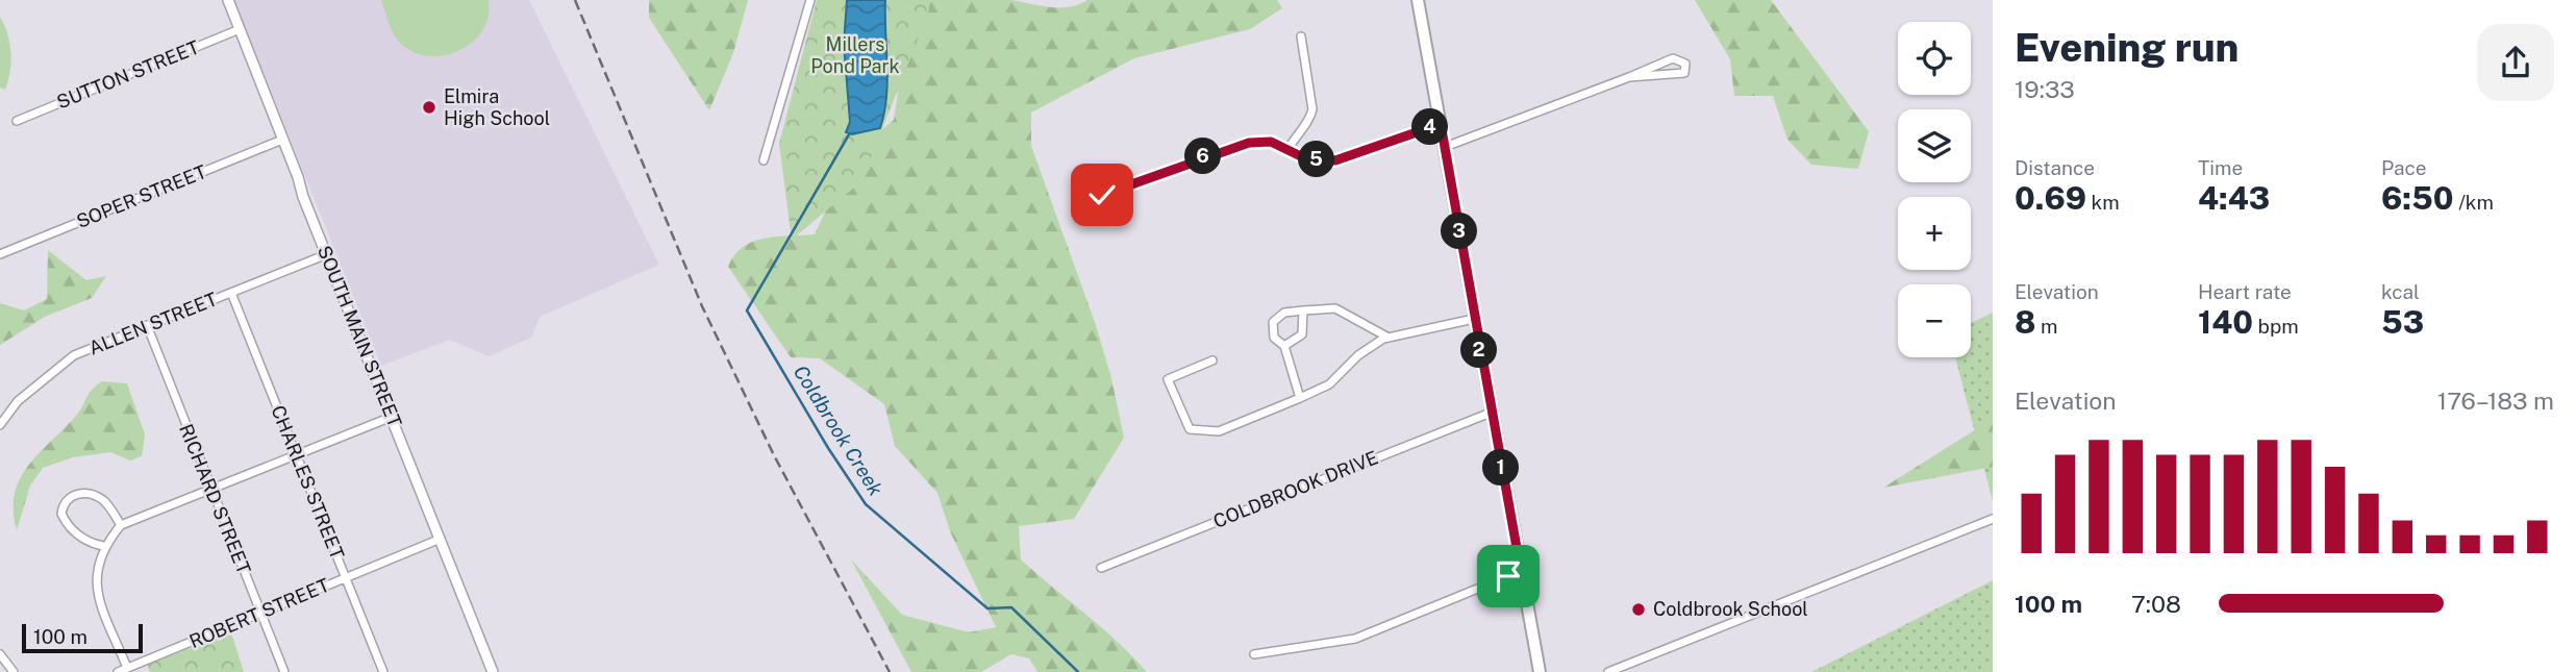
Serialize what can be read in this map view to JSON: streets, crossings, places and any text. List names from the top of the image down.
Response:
{
  "streets": {
    "street": [
      "SUTTON STREET",
      "SOPER STREET",
      "ALLEN STREET",
      "SOUTH MAIN STREET",
      "CHARLES STREET",
      "COLDBROOK DRIVE",
      "RICHARD STREET",
      "ROBERT STREET"
    ]
  },
  "crossings": [
    ["SUTTON STREET", "SOUTH MAIN STREET"],
    ["SOPER STREET", "SOUTH MAIN STREET"],
    ["ALLEN STREET", "SOUTH MAIN STREET"],
    ["ALLEN STREET", "CHARLES STREET"],
    ["ALLEN STREET", "RICHARD STREET"],
    ["SOUTH MAIN STREET", "ROBERT STREET"],
    ["CHARLES STREET", "ROBERT STREET"],
    ["RICHARD STREET", "ROBERT STREET"]
  ],
  "water": ["Coldbrook Creek"],
  "parks": ["Millers Pond Park"],
  "places": ["Elmira High School", "Coldbrook School"],
  "scale_bar": "100 m",
  "page": {
    "heading": ["Evening run", "19:33"],
    "map_buttons": ["+", "−"],
    "pins": [
      "4",
      "6",
      "5",
      "3",
      "2",
      "1"
    ],
    "stats": [
      ["Distance", "0.69 km"],
      ["Time", "4:43"],
      ["Pace", "6:50 /km"],
      ["Elevation", "8 m"],
      ["Heart rate", "140 bpm"],
      ["kcal", "53"]
    ],
    "chart": ["Elevation", "176–183 m"],
    "list": [
      {
        "name": "100 m",
        "note": "7:08"
      }
    ],
    "scale": "100 m"
  }
}
